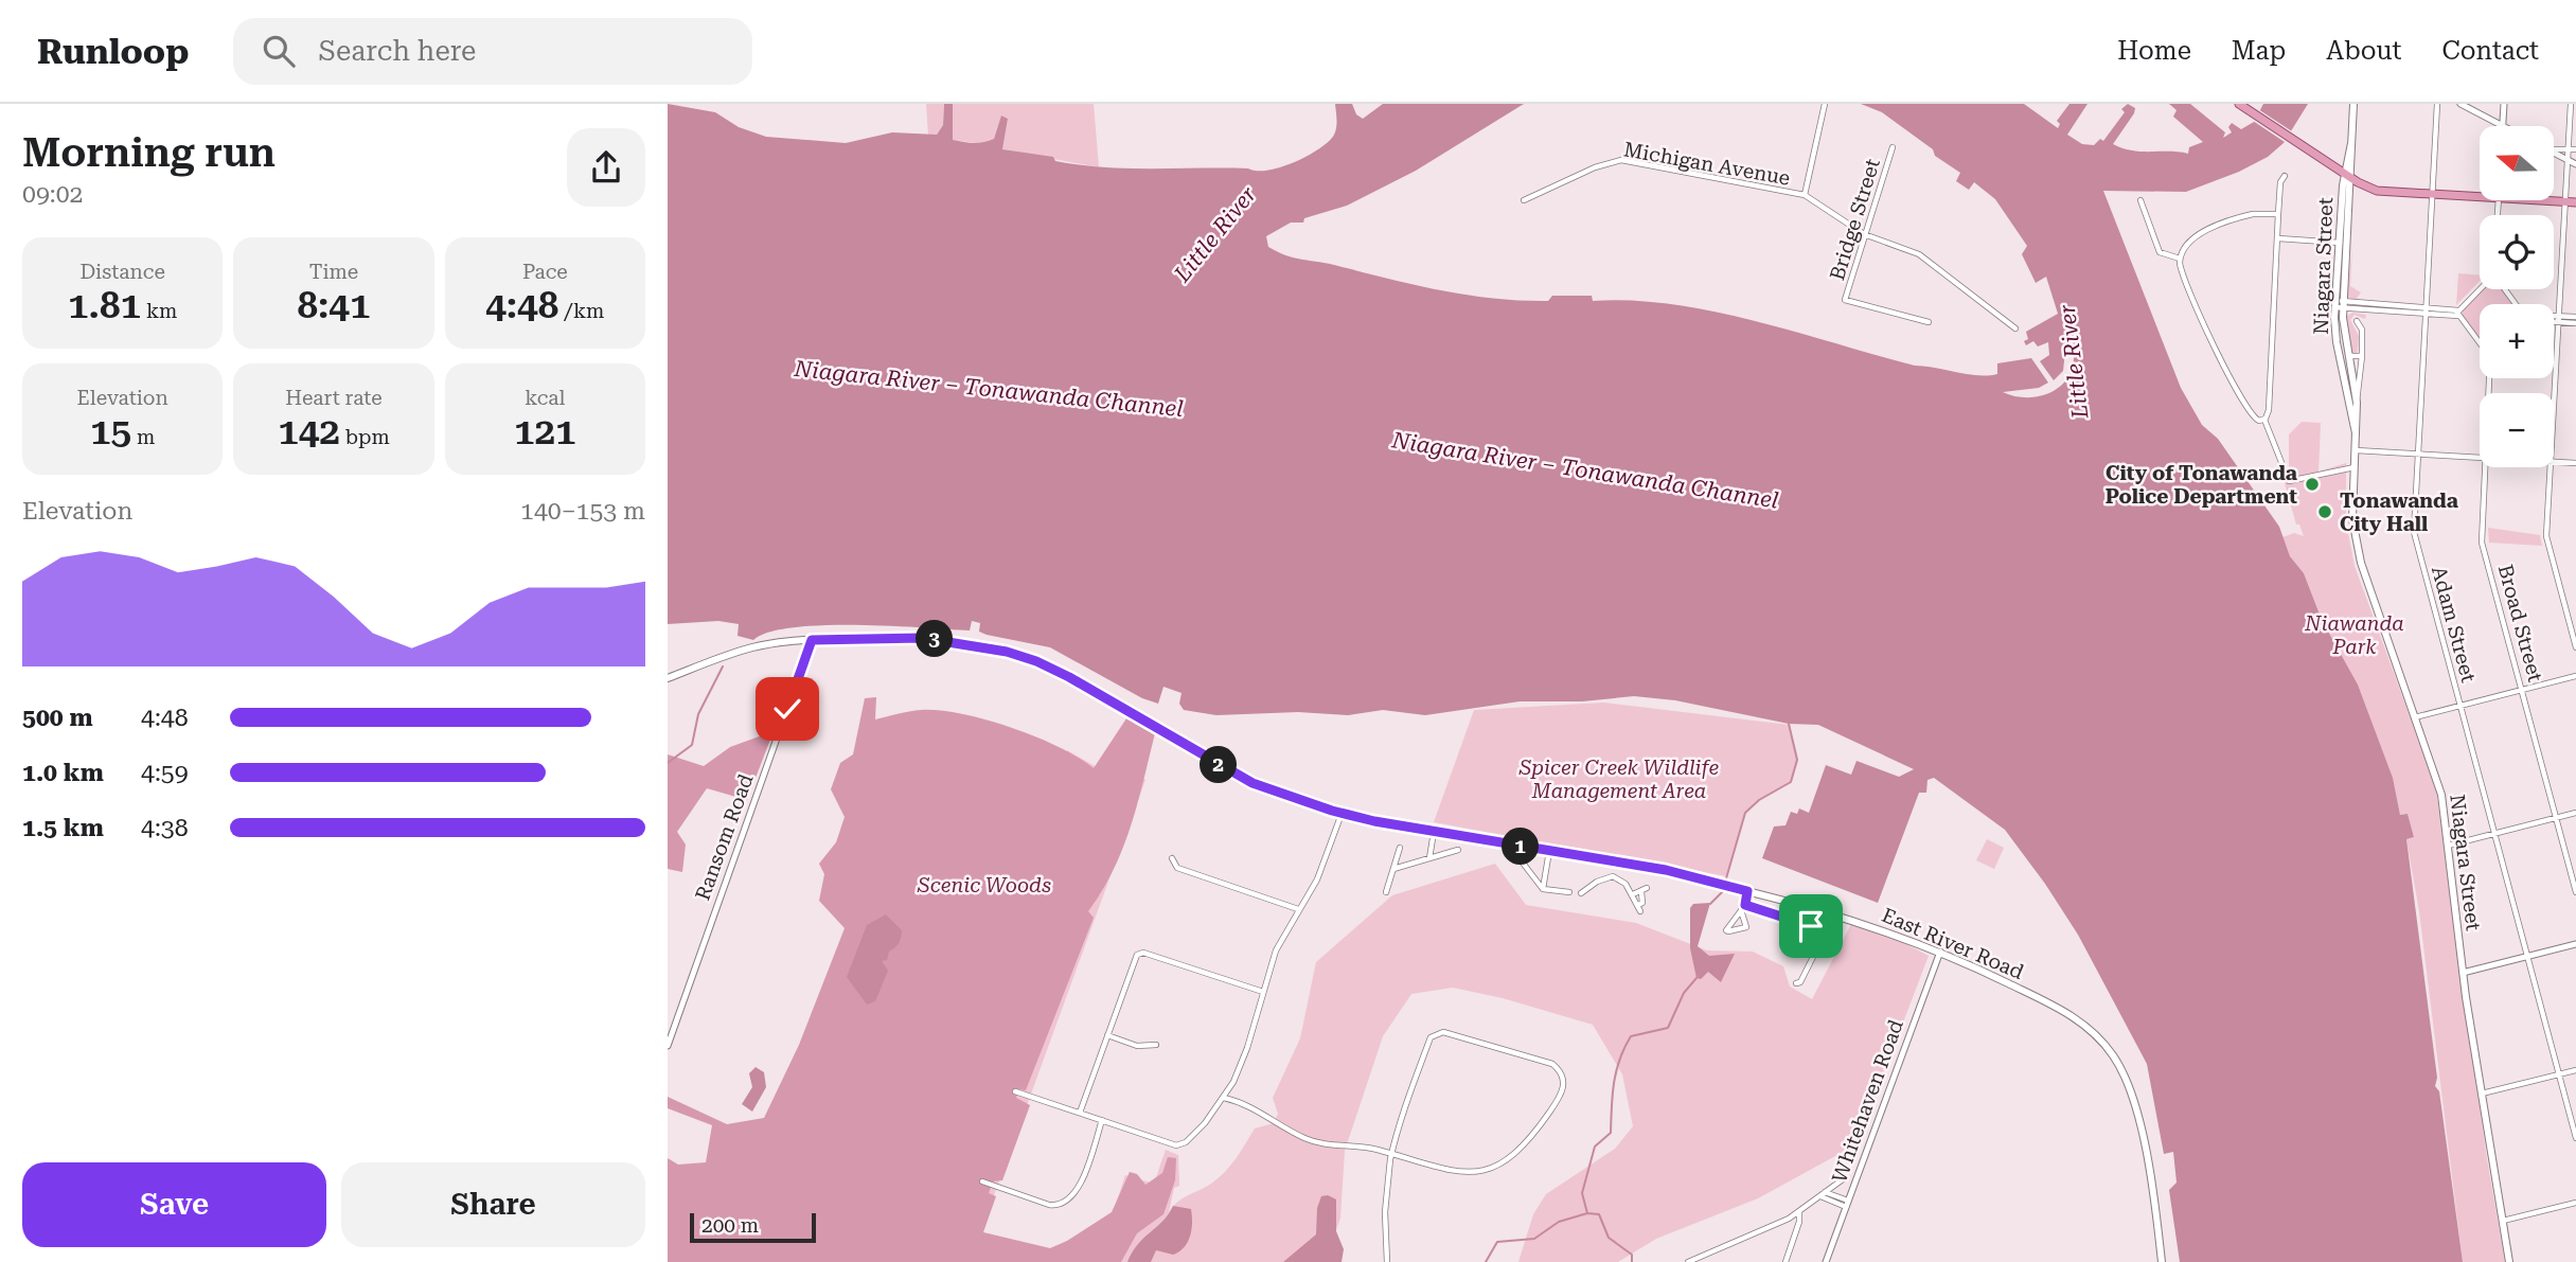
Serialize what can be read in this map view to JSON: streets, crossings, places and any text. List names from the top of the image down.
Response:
{
  "streets": {
    "main road": ["Niagara Street", "East River Road"],
    "street": [
      "Michigan Avenue",
      "Bridge Street",
      "Broad Street",
      "Adam Street",
      "Ransom Road",
      "Whitehaven Road"
    ]
  },
  "crossings": [
    ["Ransom Road", "East River Road"],
    ["East River Road", "Whitehaven Road"]
  ],
  "water": ["Little River", "Niagara River – Tonawanda Channel"],
  "parks": ["Niawanda Park", "Spicer Creek Wildlife Management Area", "Scenic Woods"],
  "places": ["City of Tonawanda Police Department", "Tonawanda City Hall"],
  "scale_bar": "200 m",
  "north": "left",
  "page": {
    "header": "Runloop",
    "search": "Search here",
    "nav": [
      "Home",
      "Map",
      "About",
      "Contact"
    ],
    "heading": ["Morning run", "09:02"],
    "map_buttons": ["+", "−"],
    "stats": [
      ["Distance", "1.81 km"],
      ["Time", "8:41"],
      ["Pace", "4:48 /km"],
      ["Elevation", "15 m"],
      ["Heart rate", "142 bpm"],
      ["kcal", "121"]
    ],
    "chart": ["Elevation", "140–153 m"],
    "pins": ["3", "2", "1"],
    "list": [
      {
        "name": "500 m",
        "note": "4:48"
      },
      {
        "name": "1.0 km",
        "note": "4:59"
      },
      {
        "name": "1.5 km",
        "note": "4:38"
      }
    ],
    "buttons": ["Save", "Share"],
    "scale": "200 m"
  }
}
